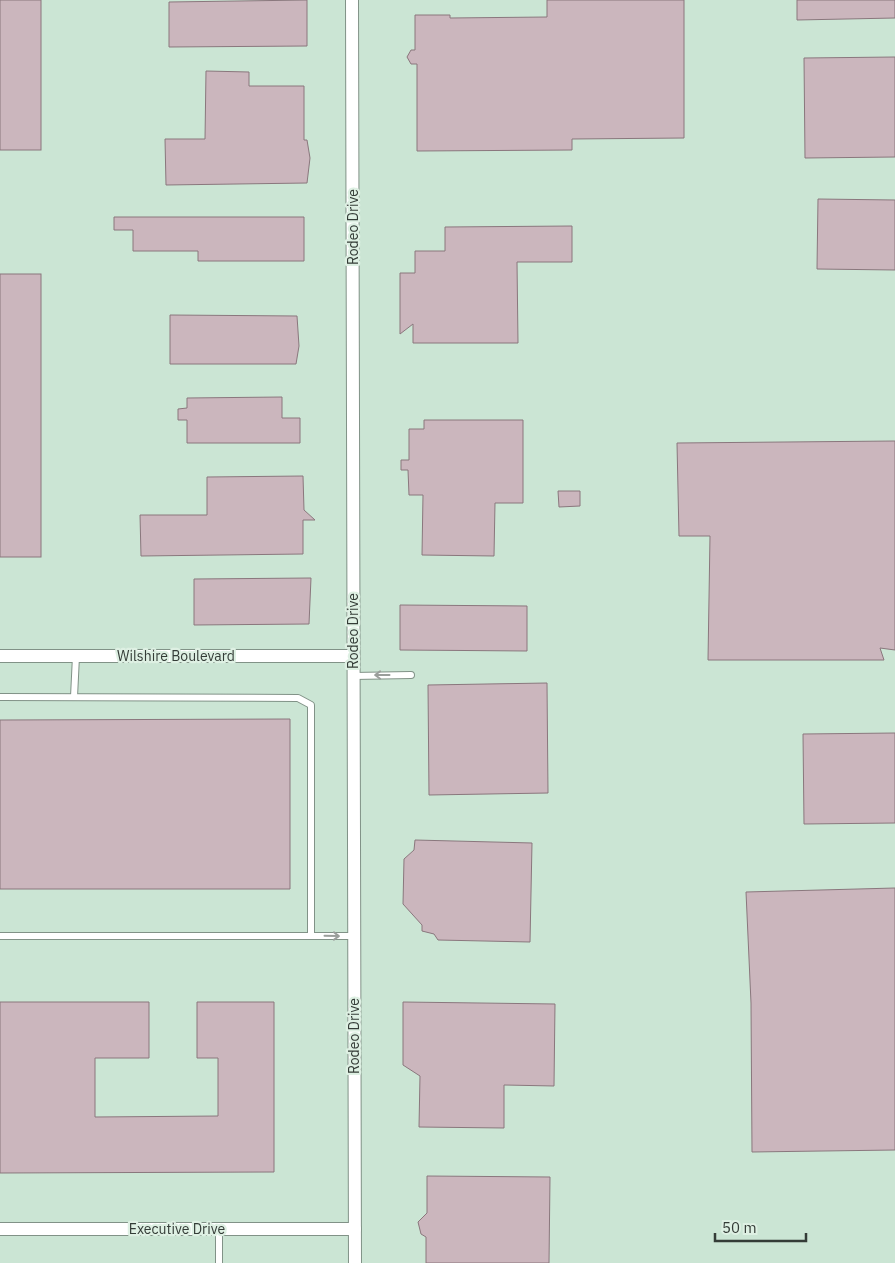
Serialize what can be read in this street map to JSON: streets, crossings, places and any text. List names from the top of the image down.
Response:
{
  "streets": {
    "street": ["Rodeo Drive", "Wilshire Boulevard", "Executive Drive"]
  },
  "crossings": [
    ["Rodeo Drive", "Wilshire Boulevard"],
    ["Rodeo Drive", "Executive Drive"]
  ],
  "scale_bar": "50 m"
}
